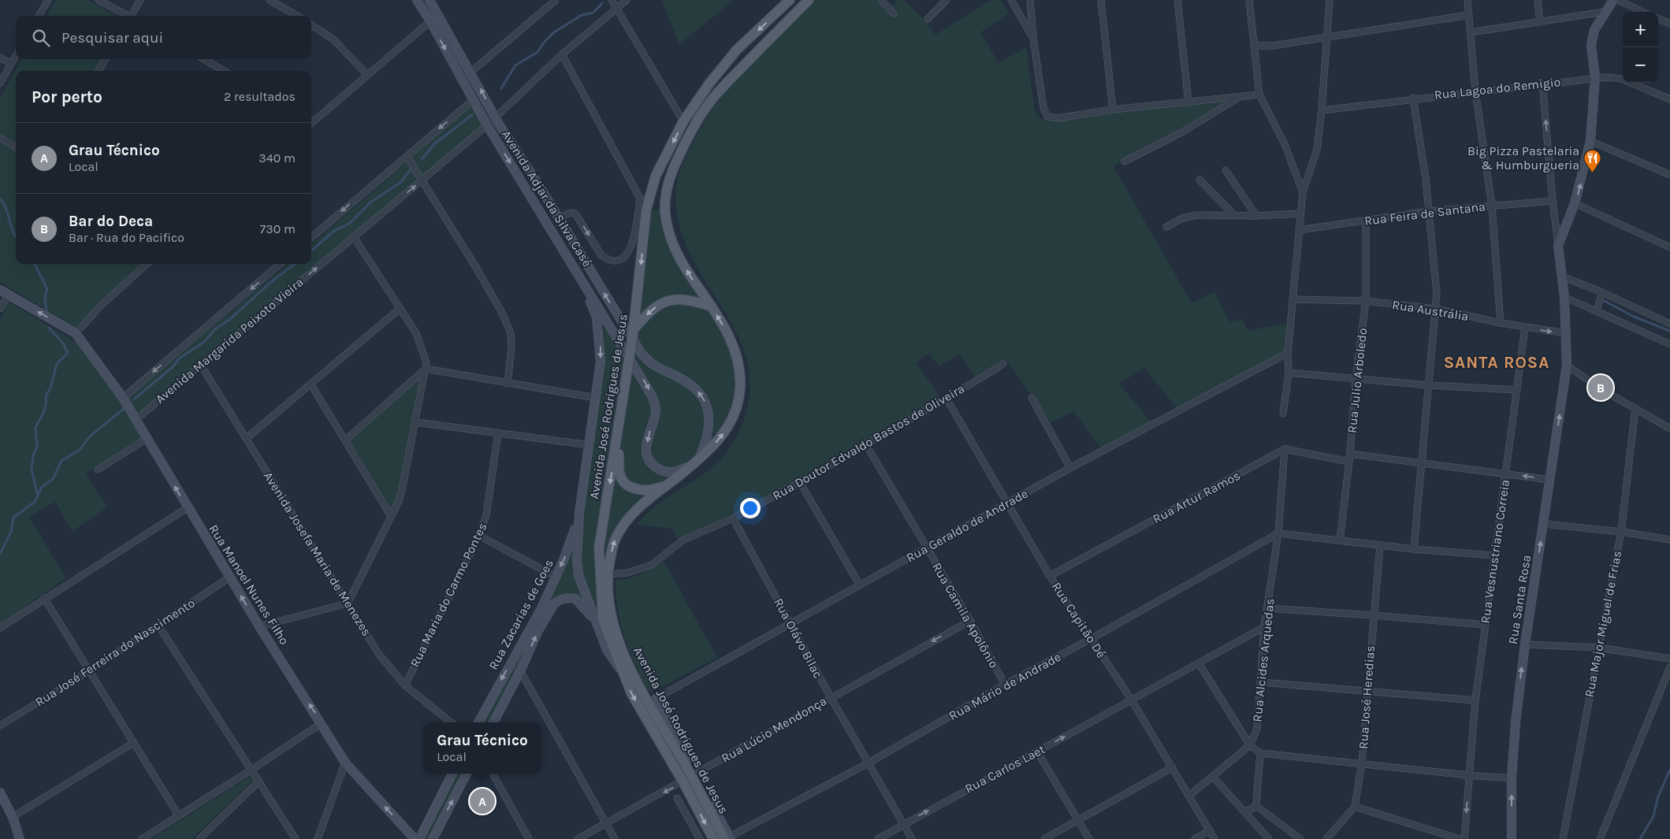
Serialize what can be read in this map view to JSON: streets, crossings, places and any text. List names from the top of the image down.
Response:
{
  "streets": {
    "main road": ["Avenida José Rodrigues de Jesus"],
    "street": [
      "Rua Lagoa do Remigio",
      "Avenida Adjar da Silva Casé",
      "Rua Feira de Santana",
      "Rua Austrália",
      "Avenida Margarida Peixoto Vieira",
      "Rua Julio Arboledo",
      "Rua Doutor Edvaldo Bastos de Oliveira",
      "Rua Artur Ramos",
      "Rua Geraldo de Andrade",
      "Rua Vesnustriano Correia",
      "Avenida Josefa Maria de Menezes",
      "Rua Manoel Nunes Filho",
      "Rua Maria do Carmo Pontes",
      "Rua Santa Rosa",
      "Rua Zacarias de Goes",
      "Rua Camila Apolônio",
      "Rua Capitão Dé",
      "Rua Major Miguel de Frias",
      "Rua Olávo Bilac",
      "Rua José Ferreira do Nascimento",
      "Rua Alcides Arquedas",
      "Rua Mário de Andrade",
      "Rua José Heredias",
      "Rua Lúcio Mendonça",
      "Rua Carlos Laet"
    ]
  },
  "crossings": [
    ["Avenida Adjar da Silva Casé", "Avenida Margarida Peixoto Vieira"],
    ["Avenida Adjar da Silva Casé", "Avenida José Rodrigues de Jesus"],
    ["Rua Feira de Santana", "Rua Julio Arboledo"],
    ["Rua Austrália", "Rua Julio Arboledo"],
    ["Rua Austrália", "Rua Vesnustriano Correia"],
    ["Rua Austrália", "Rua Santa Rosa"],
    ["Avenida Margarida Peixoto Vieira", "Avenida Josefa Maria de Menezes"],
    ["Avenida Margarida Peixoto Vieira", "Rua Manoel Nunes Filho"],
    ["Avenida José Rodrigues de Jesus", "Rua Doutor Edvaldo Bastos de Oliveira"],
    ["Avenida José Rodrigues de Jesus", "Rua Geraldo de Andrade"],
    ["Avenida José Rodrigues de Jesus", "Rua Mário de Andrade"],
    ["Avenida José Rodrigues de Jesus", "Rua Lúcio Mendonça"],
    ["Rua Doutor Edvaldo Bastos de Oliveira", "Rua Camila Apolônio"],
    ["Rua Doutor Edvaldo Bastos de Oliveira", "Rua Capitão Dé"],
    ["Rua Doutor Edvaldo Bastos de Oliveira", "Rua Olávo Bilac"],
    ["Rua Artur Ramos", "Rua Capitão Dé"],
    ["Rua Artur Ramos", "Rua Alcides Arquedas"],
    ["Rua Geraldo de Andrade", "Rua Camila Apolônio"],
    ["Rua Geraldo de Andrade", "Rua Capitão Dé"],
    ["Rua Geraldo de Andrade", "Rua Olávo Bilac"],
    ["Avenida Josefa Maria de Menezes", "Rua Maria do Carmo Pontes"],
    ["Rua Manoel Nunes Filho", "Rua José Ferreira do Nascimento"],
    ["Rua Camila Apolônio", "Rua Mário de Andrade"],
    ["Rua Camila Apolônio", "Rua Lúcio Mendonça"],
    ["Rua Capitão Dé", "Rua Alcides Arquedas"],
    ["Rua Capitão Dé", "Rua Mário de Andrade"],
    ["Rua Capitão Dé", "Rua Carlos Laet"],
    ["Rua Olávo Bilac", "Rua Mário de Andrade"],
    ["Rua Olávo Bilac", "Rua Lúcio Mendonça"],
    ["Rua Olávo Bilac", "Rua Carlos Laet"],
    ["Rua Alcides Arquedas", "Rua Mário de Andrade"],
    ["Rua Alcides Arquedas", "Rua Carlos Laet"]
  ],
  "one_way": [
    "Rua Manoel Nunes Filho",
    "Rua Santa Rosa",
    "Rua Lúcio Mendonça",
    "Rua Carlos Laet"
  ],
  "districts": ["SANTA ROSA"],
  "places": {
    "restaurant": ["Big Pizza Pastelaria & Humburgueria"]
  },
  "page": {
    "map_buttons": ["+", "−"],
    "search": "Pesquisar aqui",
    "heading": ["Por perto", "2 resultados"],
    "list": [
      {
        "mark": "A",
        "name": "Grau Técnico",
        "note": "Local",
        "value": "340 m"
      },
      {
        "mark": "B",
        "name": "Bar do Deca",
        "note": "Bar · Rua do Pacifico",
        "value": "730 m"
      }
    ],
    "pins": ["B", "A"],
    "popup": ["Grau Técnico", "Local"]
  }
}
